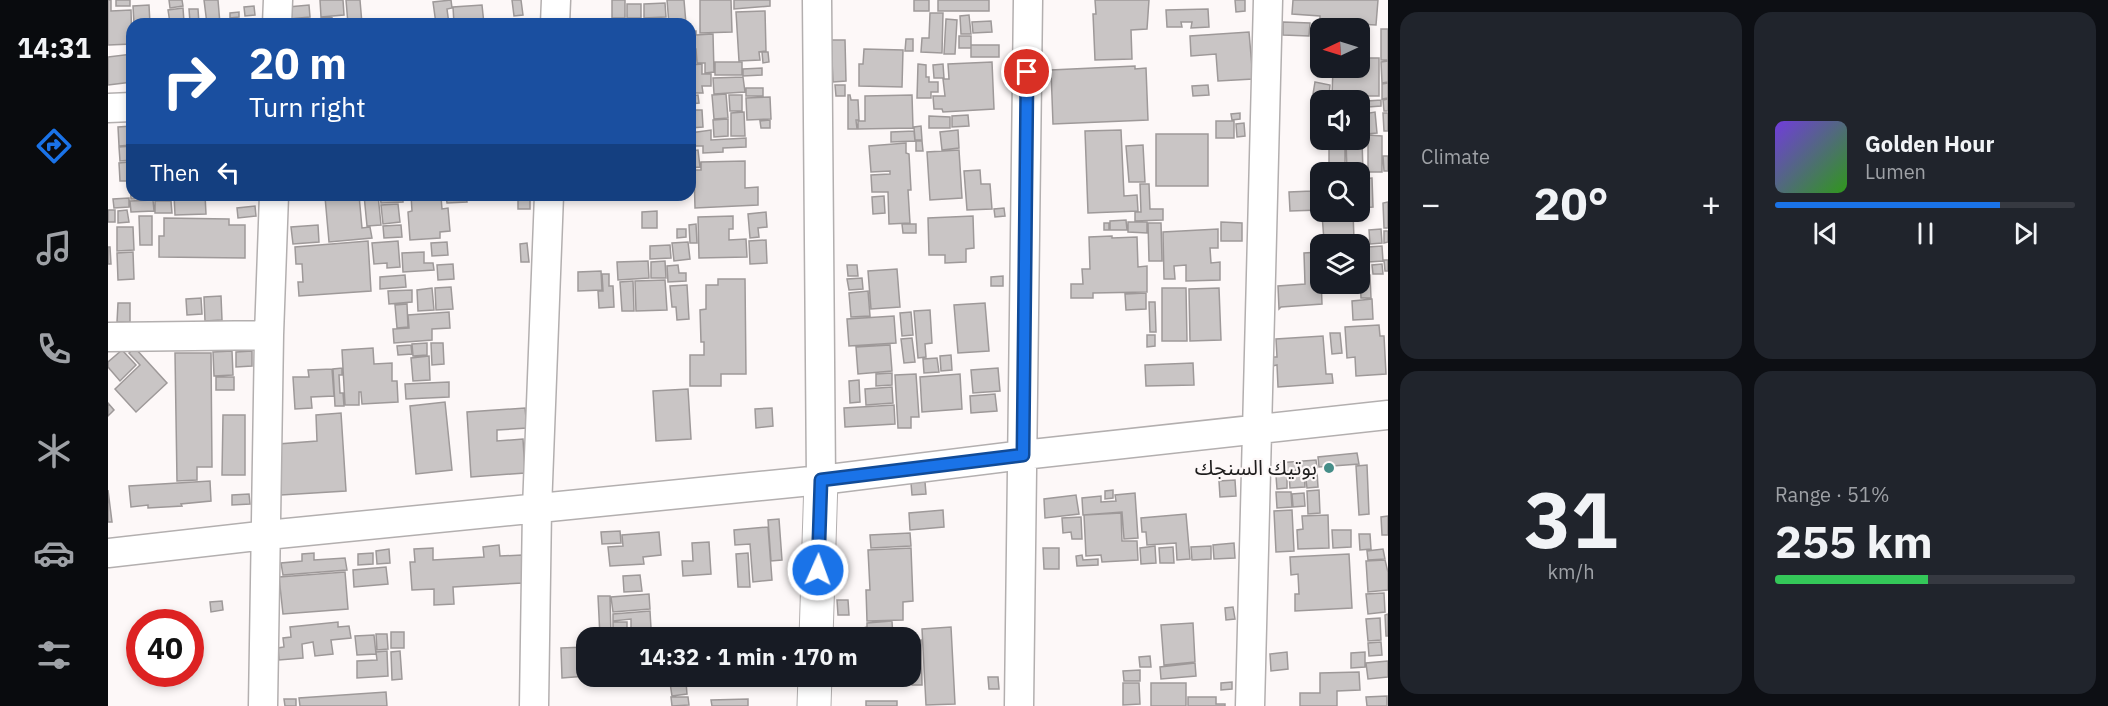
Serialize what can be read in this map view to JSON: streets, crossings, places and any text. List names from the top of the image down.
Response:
{
  "places": ["بوتيك السنجك"],
  "north": "left",
  "page": {
    "tabs": "14:31",
    "tile": [
      "Climate",
      ["31", "km/h"],
      ["Range · 51%", "255 km"]
    ],
    "turn": ["20 m", "Turn right"],
    "song": ["Golden Hour", "Lumen"],
    "then": "Then",
    "heat": ["−", "20°", "+"],
    "limit": "40",
    "trip": "14:32 · 1 min · 170 m"
  }
}
